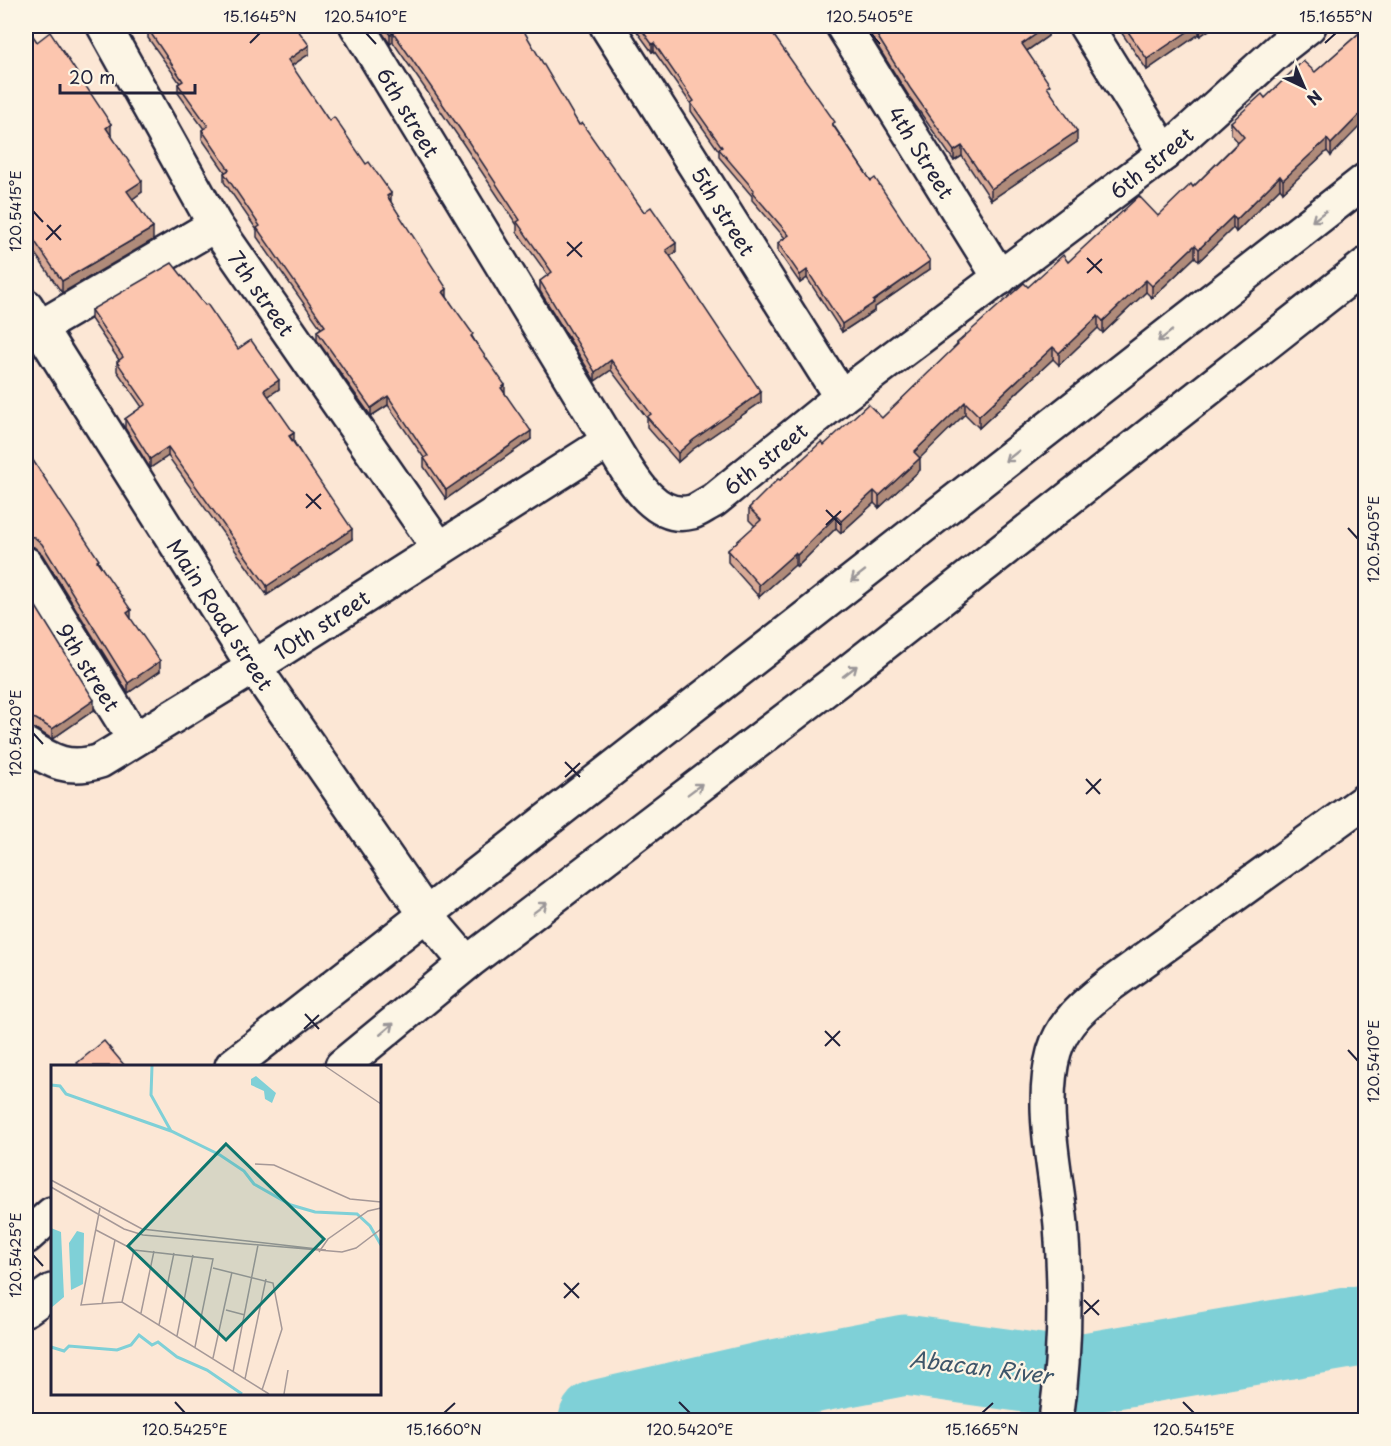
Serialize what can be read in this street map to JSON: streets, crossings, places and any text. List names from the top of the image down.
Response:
{
  "streets": {
    "street": [
      "6th street",
      "4th Street",
      "5th street",
      "7th street",
      "Main Road street",
      "10th street",
      "9th street"
    ]
  },
  "crossings": [
    ["6th street", "4th Street"],
    ["6th street", "5th street"],
    ["6th street", "10th street"],
    ["7th street", "10th street"],
    ["Main Road street", "10th street"],
    ["10th street", "9th street"]
  ],
  "water": ["Abacan River"],
  "scale_bar": "20 m",
  "north": "bottom right",
  "coordinates": [
    "15.1645°N",
    "120.5410°E",
    "120.5405°E",
    "15.1655°N",
    "120.5415°E",
    "120.5420°E",
    "120.5425°E",
    "15.1660°N",
    "15.1665°N"
  ]
}
